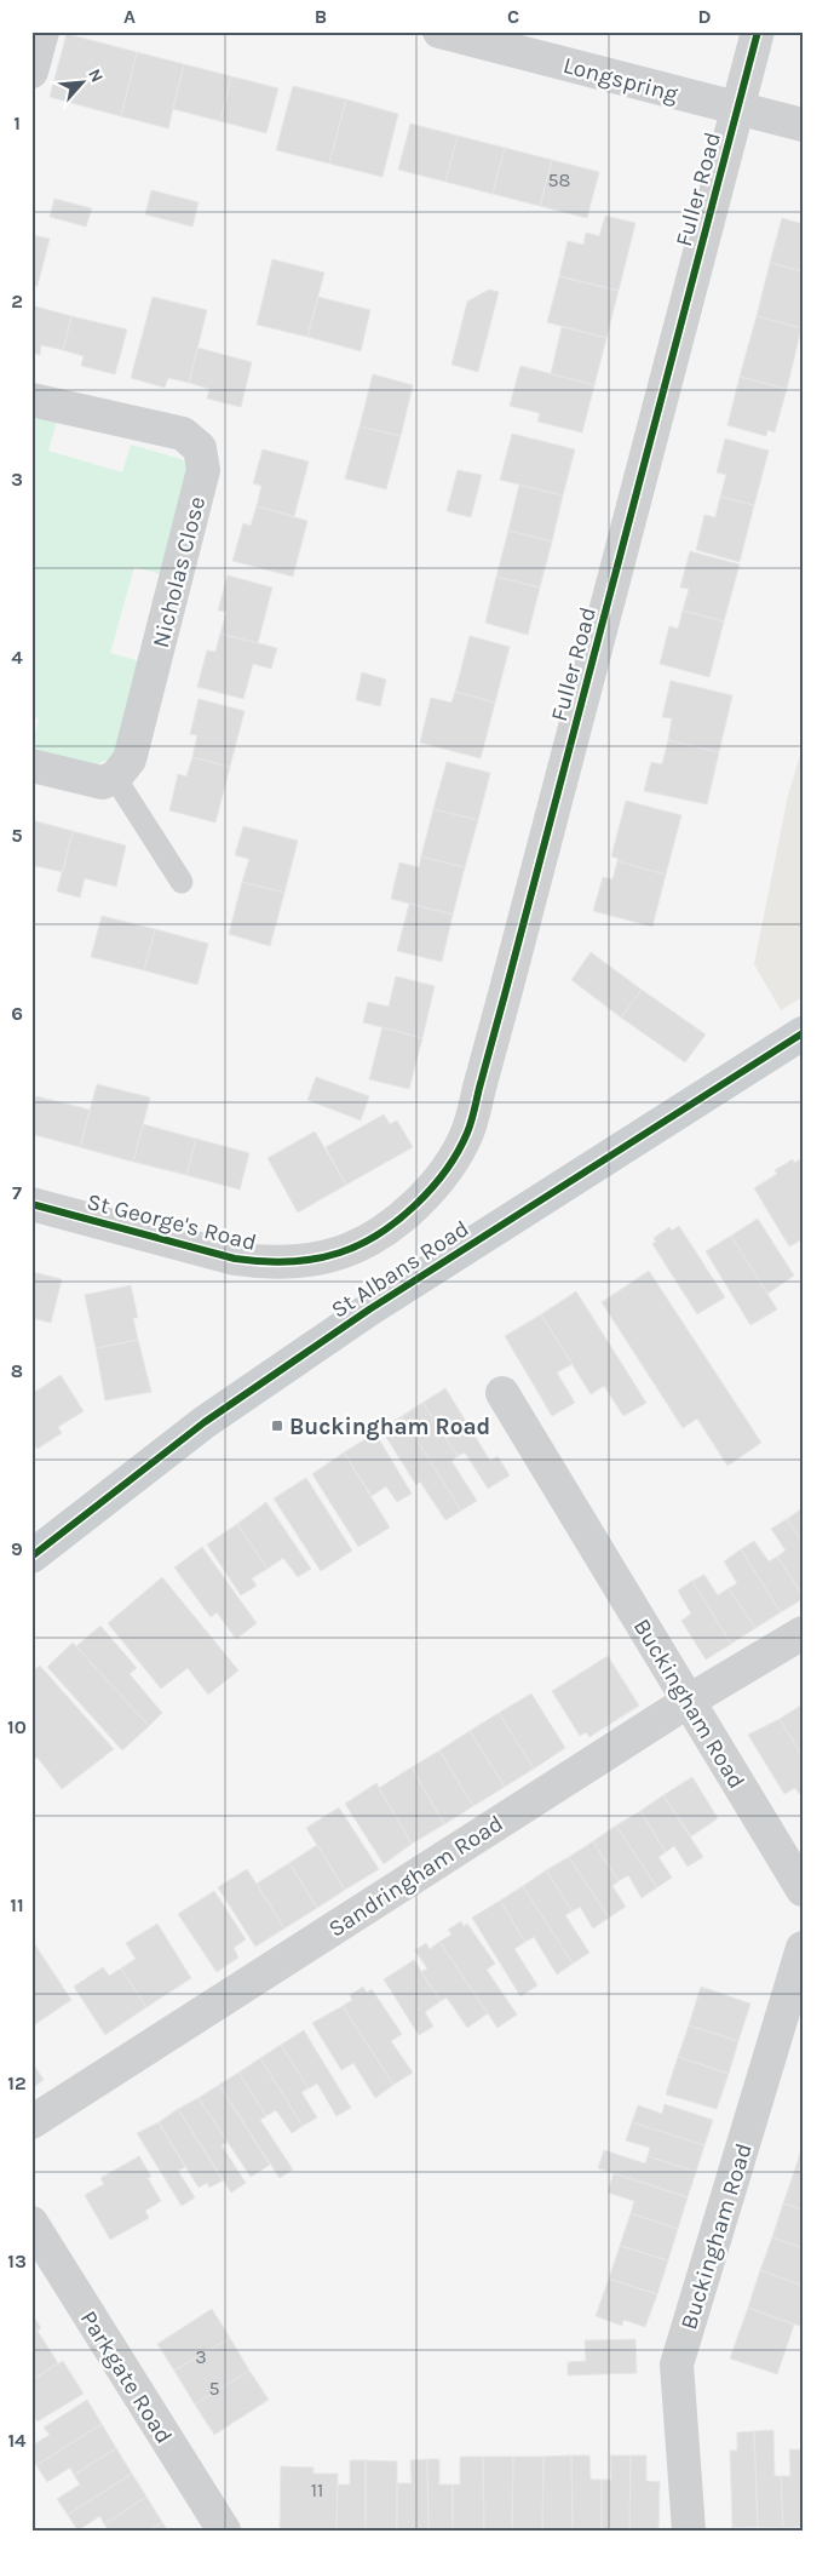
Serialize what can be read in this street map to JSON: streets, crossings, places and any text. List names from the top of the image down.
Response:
{
  "streets": {
    "main road": ["St Albans Road"],
    "street": [
      "Longspring",
      "Fuller Road",
      "Nicholas Close",
      "St George's Road",
      "Buckingham Road",
      "Sandringham Road",
      "Parkgate Road"
    ]
  },
  "crossings": [
    ["Longspring", "Fuller Road"],
    ["Fuller Road", "St George's Road"],
    ["Buckingham Road", "Sandringham Road"]
  ],
  "places": {
    "transit": ["Buckingham Road"]
  },
  "house_numbers": [
    "58",
    "3",
    "5",
    "11"
  ],
  "north": "top right",
  "grid": {
    "columns": [
      "A",
      "B",
      "C",
      "D"
    ],
    "rows": [
      "1",
      "2",
      "3",
      "4",
      "5",
      "6",
      "7",
      "8",
      "9",
      "10",
      "11",
      "12",
      "13",
      "14"
    ]
  }
}
